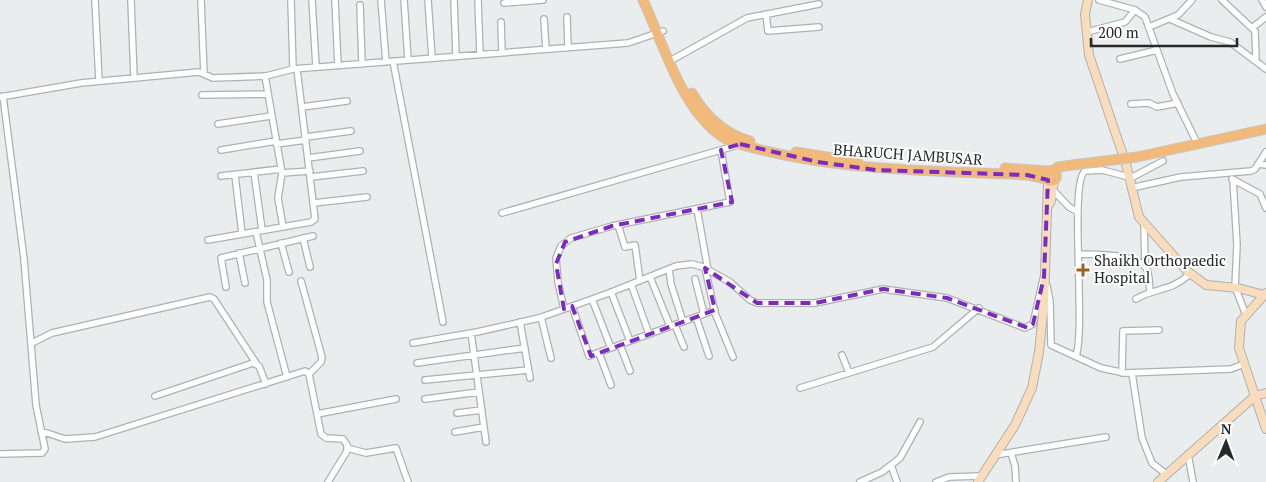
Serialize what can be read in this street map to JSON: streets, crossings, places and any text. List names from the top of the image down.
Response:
{
  "streets": {
    "main road": ["BHARUCH JAMBUSAR"]
  },
  "places": {
    "health": ["Shaikh Orthopaedic Hospital"]
  },
  "scale_bar": "200 m",
  "north": "top"
}
